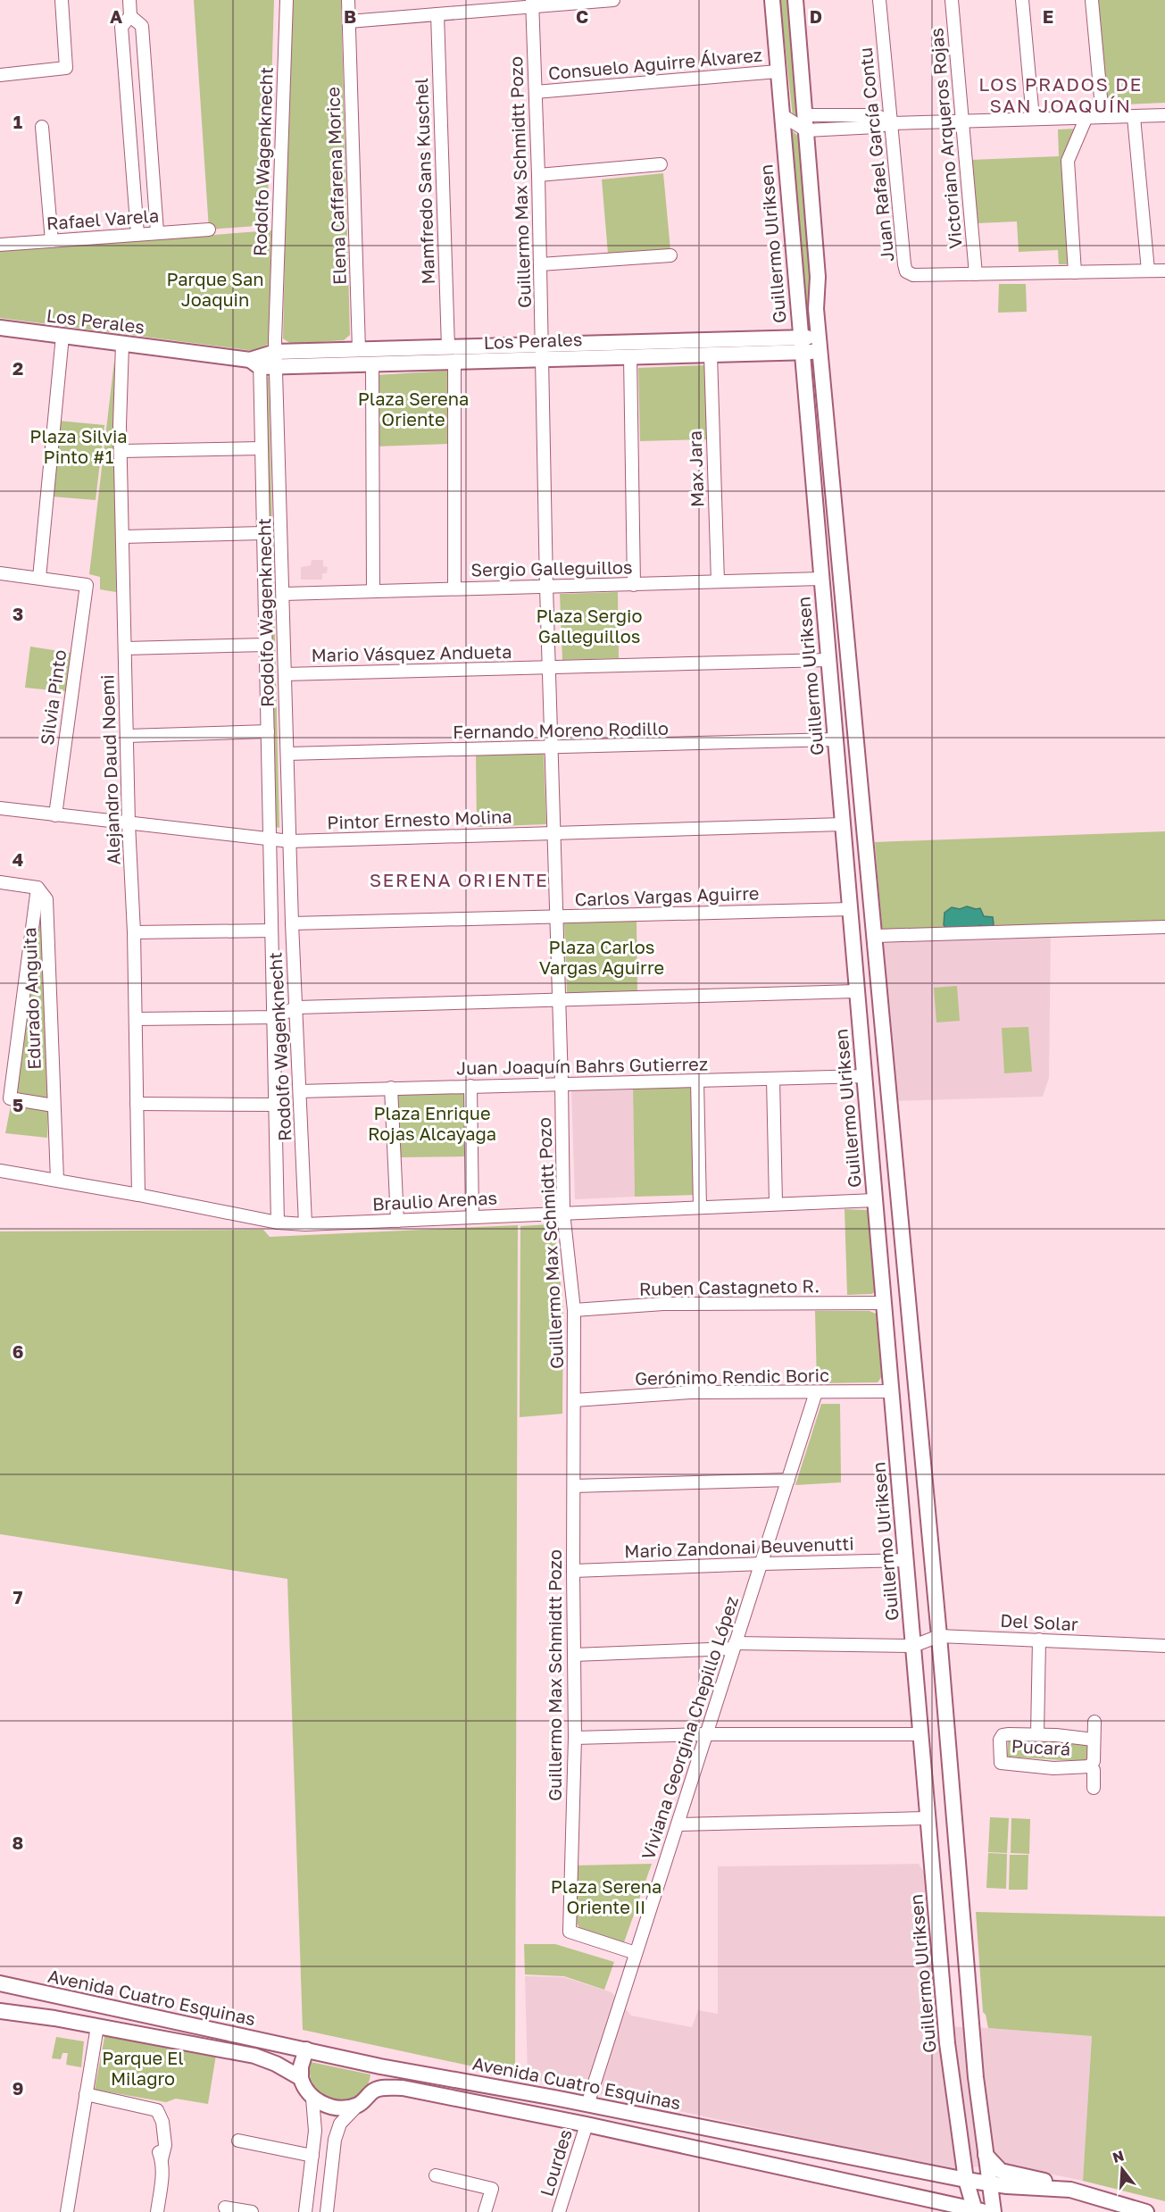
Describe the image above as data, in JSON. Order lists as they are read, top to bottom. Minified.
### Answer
{"streets":{"main road":["Guillermo Ulriksen","Los Perales","Avenida Cuatro Esquinas"],"street":["Consuelo Aguirre Álvarez","Victoriano Arqueros Rojas","Juan Rafael García Contu","Rodolfo Wagenknecht","Mamfredo Sans Kuschel","Guillermo Max Schmidtt Pozo","Elena Caffarena Morice","Rafael Varela","Max Jara","Sergio Galleguillos","Mario Vásquez Andueta","Silvia Pinto","Fernando Moreno Rodillo","Alejandro Daud Noemi","Pintor Ernesto Molina","Carlos Vargas Aguirre","Edurado Anguita","Juan Joaquín Bahrs Gutierrez","Braulio Arenas","Ruben Castagneto R.","Gerónimo Rendic Boric","Mario Zandonai Beuvenutti","Del Solar","Viviana Georgina Chepillo López","Pucará","Lourdes"]},"crossings":[["Consuelo Aguirre Álvarez","Guillermo Max Schmidtt Pozo"],["Consuelo Aguirre Álvarez","Guillermo Ulriksen"],["Victoriano Arqueros Rojas","Juan Rafael García Contu"],["Rodolfo Wagenknecht","Los Perales"],["Rodolfo Wagenknecht","Sergio Galleguillos"],["Rodolfo Wagenknecht","Mario Vásquez Andueta"],["Rodolfo Wagenknecht","Fernando Moreno Rodillo"],["Rodolfo Wagenknecht","Pintor Ernesto Molina"],["Rodolfo Wagenknecht","Carlos Vargas Aguirre"],["Rodolfo Wagenknecht","Juan Joaquín Bahrs Gutierrez"],["Rodolfo Wagenknecht","Braulio Arenas"],["Mamfredo Sans Kuschel","Los Perales"],["Guillermo Max Schmidtt Pozo","Los Perales"],["Guillermo Max Schmidtt Pozo","Sergio Galleguillos"],["Guillermo Max Schmidtt Pozo","Mario Vásquez Andueta"],["Guillermo Max Schmidtt Pozo","Fernando Moreno Rodillo"],["Guillermo Max Schmidtt Pozo","Pintor Ernesto Molina"],["Guillermo Max Schmidtt Pozo","Carlos Vargas Aguirre"],["Guillermo Max Schmidtt Pozo","Juan Joaquín Bahrs Gutierrez"],["Guillermo Max Schmidtt Pozo","Braulio Arenas"],["Guillermo Max Schmidtt Pozo","Ruben Castagneto R."],["Guillermo Max Schmidtt Pozo","Gerónimo Rendic Boric"],["Guillermo Max Schmidtt Pozo","Mario Zandonai Beuvenutti"],["Guillermo Max Schmidtt Pozo","Viviana Georgina Chepillo López"],["Elena Caffarena Morice","Los Perales"],["Guillermo Ulriksen","Los Perales"],["Guillermo Ulriksen","Sergio Galleguillos"],["Guillermo Ulriksen","Mario Vásquez Andueta"],["Guillermo Ulriksen","Fernando Moreno Rodillo"],["Guillermo Ulriksen","Pintor Ernesto Molina"],["Guillermo Ulriksen","Carlos Vargas Aguirre"],["Guillermo Ulriksen","Juan Joaquín Bahrs Gutierrez"],["Guillermo Ulriksen","Braulio Arenas"],["Guillermo Ulriksen","Ruben Castagneto R."],["Guillermo Ulriksen","Gerónimo Rendic Boric"],["Guillermo Ulriksen","Mario Zandonai Beuvenutti"],["Guillermo Ulriksen","Del Solar"],["Guillermo Ulriksen","Avenida Cuatro Esquinas"],["Los Perales","Max Jara"],["Los Perales","Alejandro Daud Noemi"],["Max Jara","Sergio Galleguillos"],["Silvia Pinto","Pintor Ernesto Molina"],["Alejandro Daud Noemi","Pintor Ernesto Molina"],["Alejandro Daud Noemi","Braulio Arenas"],["Edurado Anguita","Braulio Arenas"],["Gerónimo Rendic Boric","Viviana Georgina Chepillo López"],["Mario Zandonai Beuvenutti","Viviana Georgina Chepillo López"],["Del Solar","Pucará"],["Viviana Georgina Chepillo López","Avenida Cuatro Esquinas"]],"districts":["LOS PRADOS DE SAN JOAQUÍN","SERENA ORIENTE"],"parks":["Parque San Joaquin","Plaza Serena Oriente","Plaza Silvia Pinto #1","Plaza Sergio Galleguillos","Plaza Carlos Vargas Aguirre","Plaza Enrique Rojas Alcayaga","Plaza Serena Oriente II","Parque El Milagro"],"north":"top","grid":{"columns":["A","B","C","D","E"],"rows":["1","2","3","4","5","6","7","8","9"]}}
